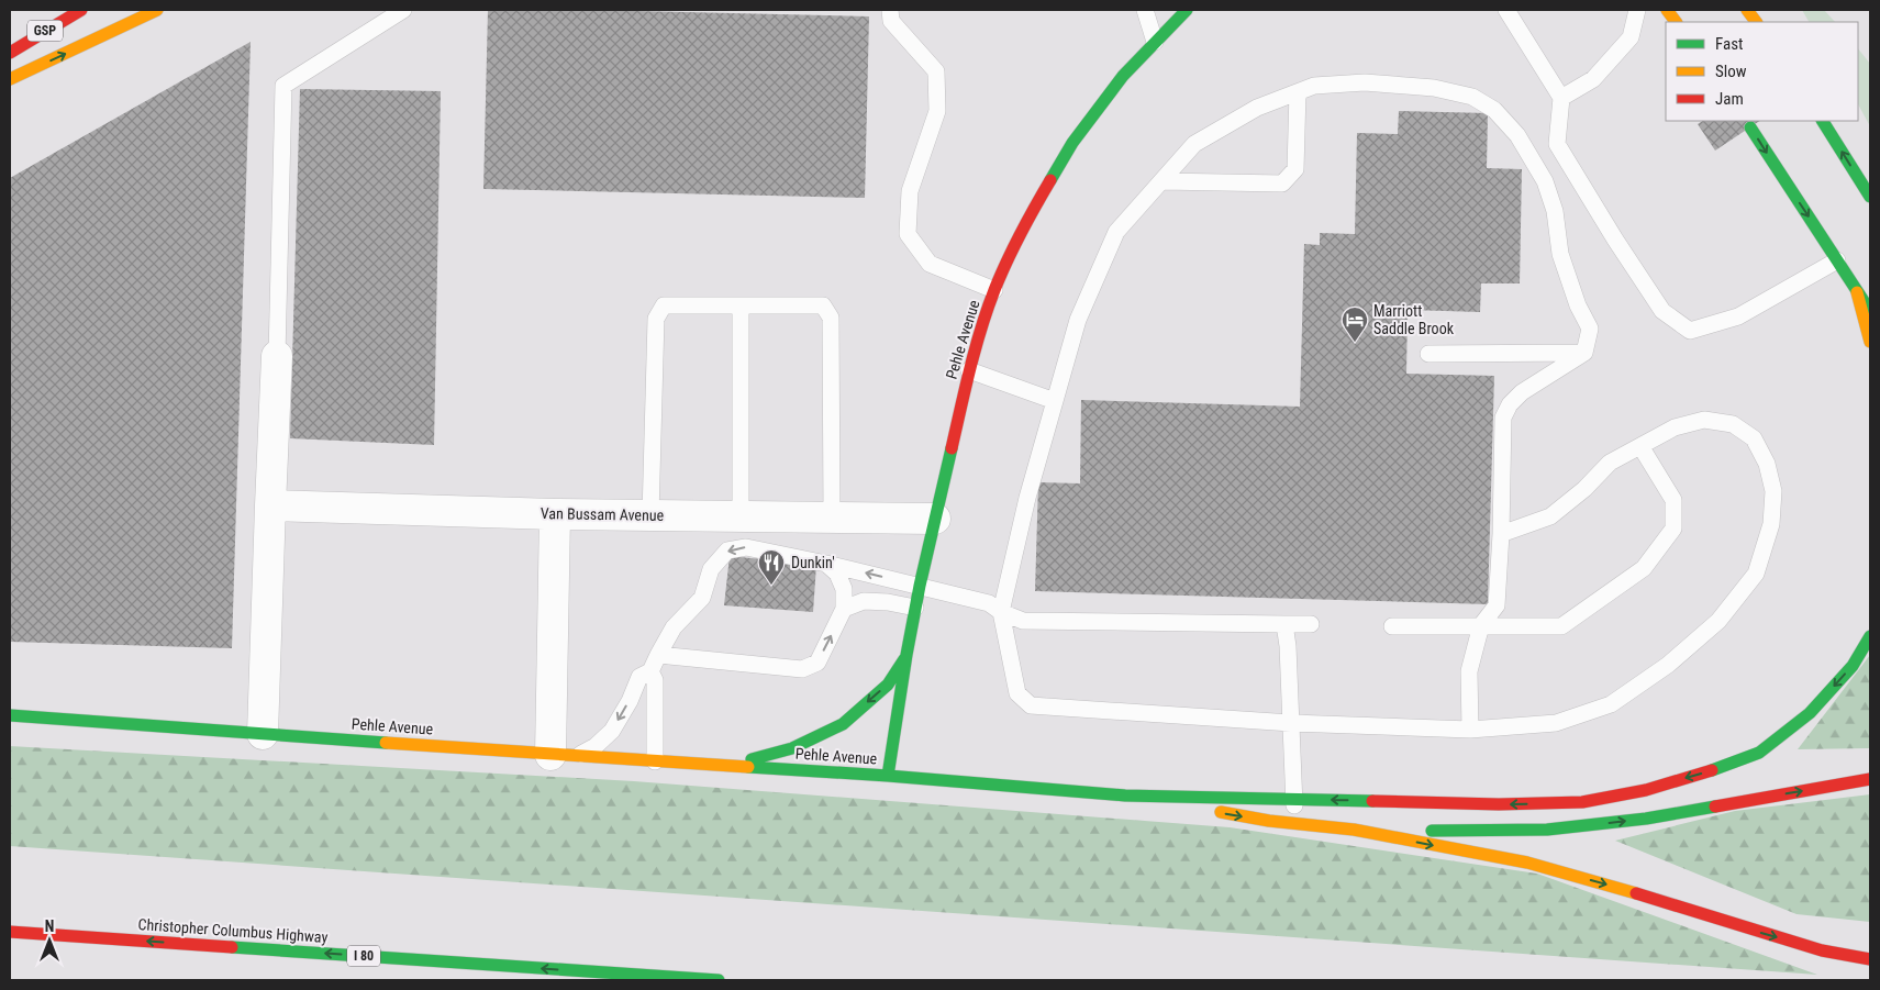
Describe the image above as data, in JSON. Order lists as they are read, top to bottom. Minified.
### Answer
{"streets":{"main road":["GSP","Pehle Avenue","Christopher Columbus Highway","I 80"],"street":["Van Bussam Avenue"]},"crossings":[["Pehle Avenue","Van Bussam Avenue"]],"one_way":["Christopher Columbus Highway"],"places":{"hotel":["Marriott Saddle Brook"],"restaurant":["Dunkin'"]},"legend":["Fast","Slow","Jam"],"north":"top"}
